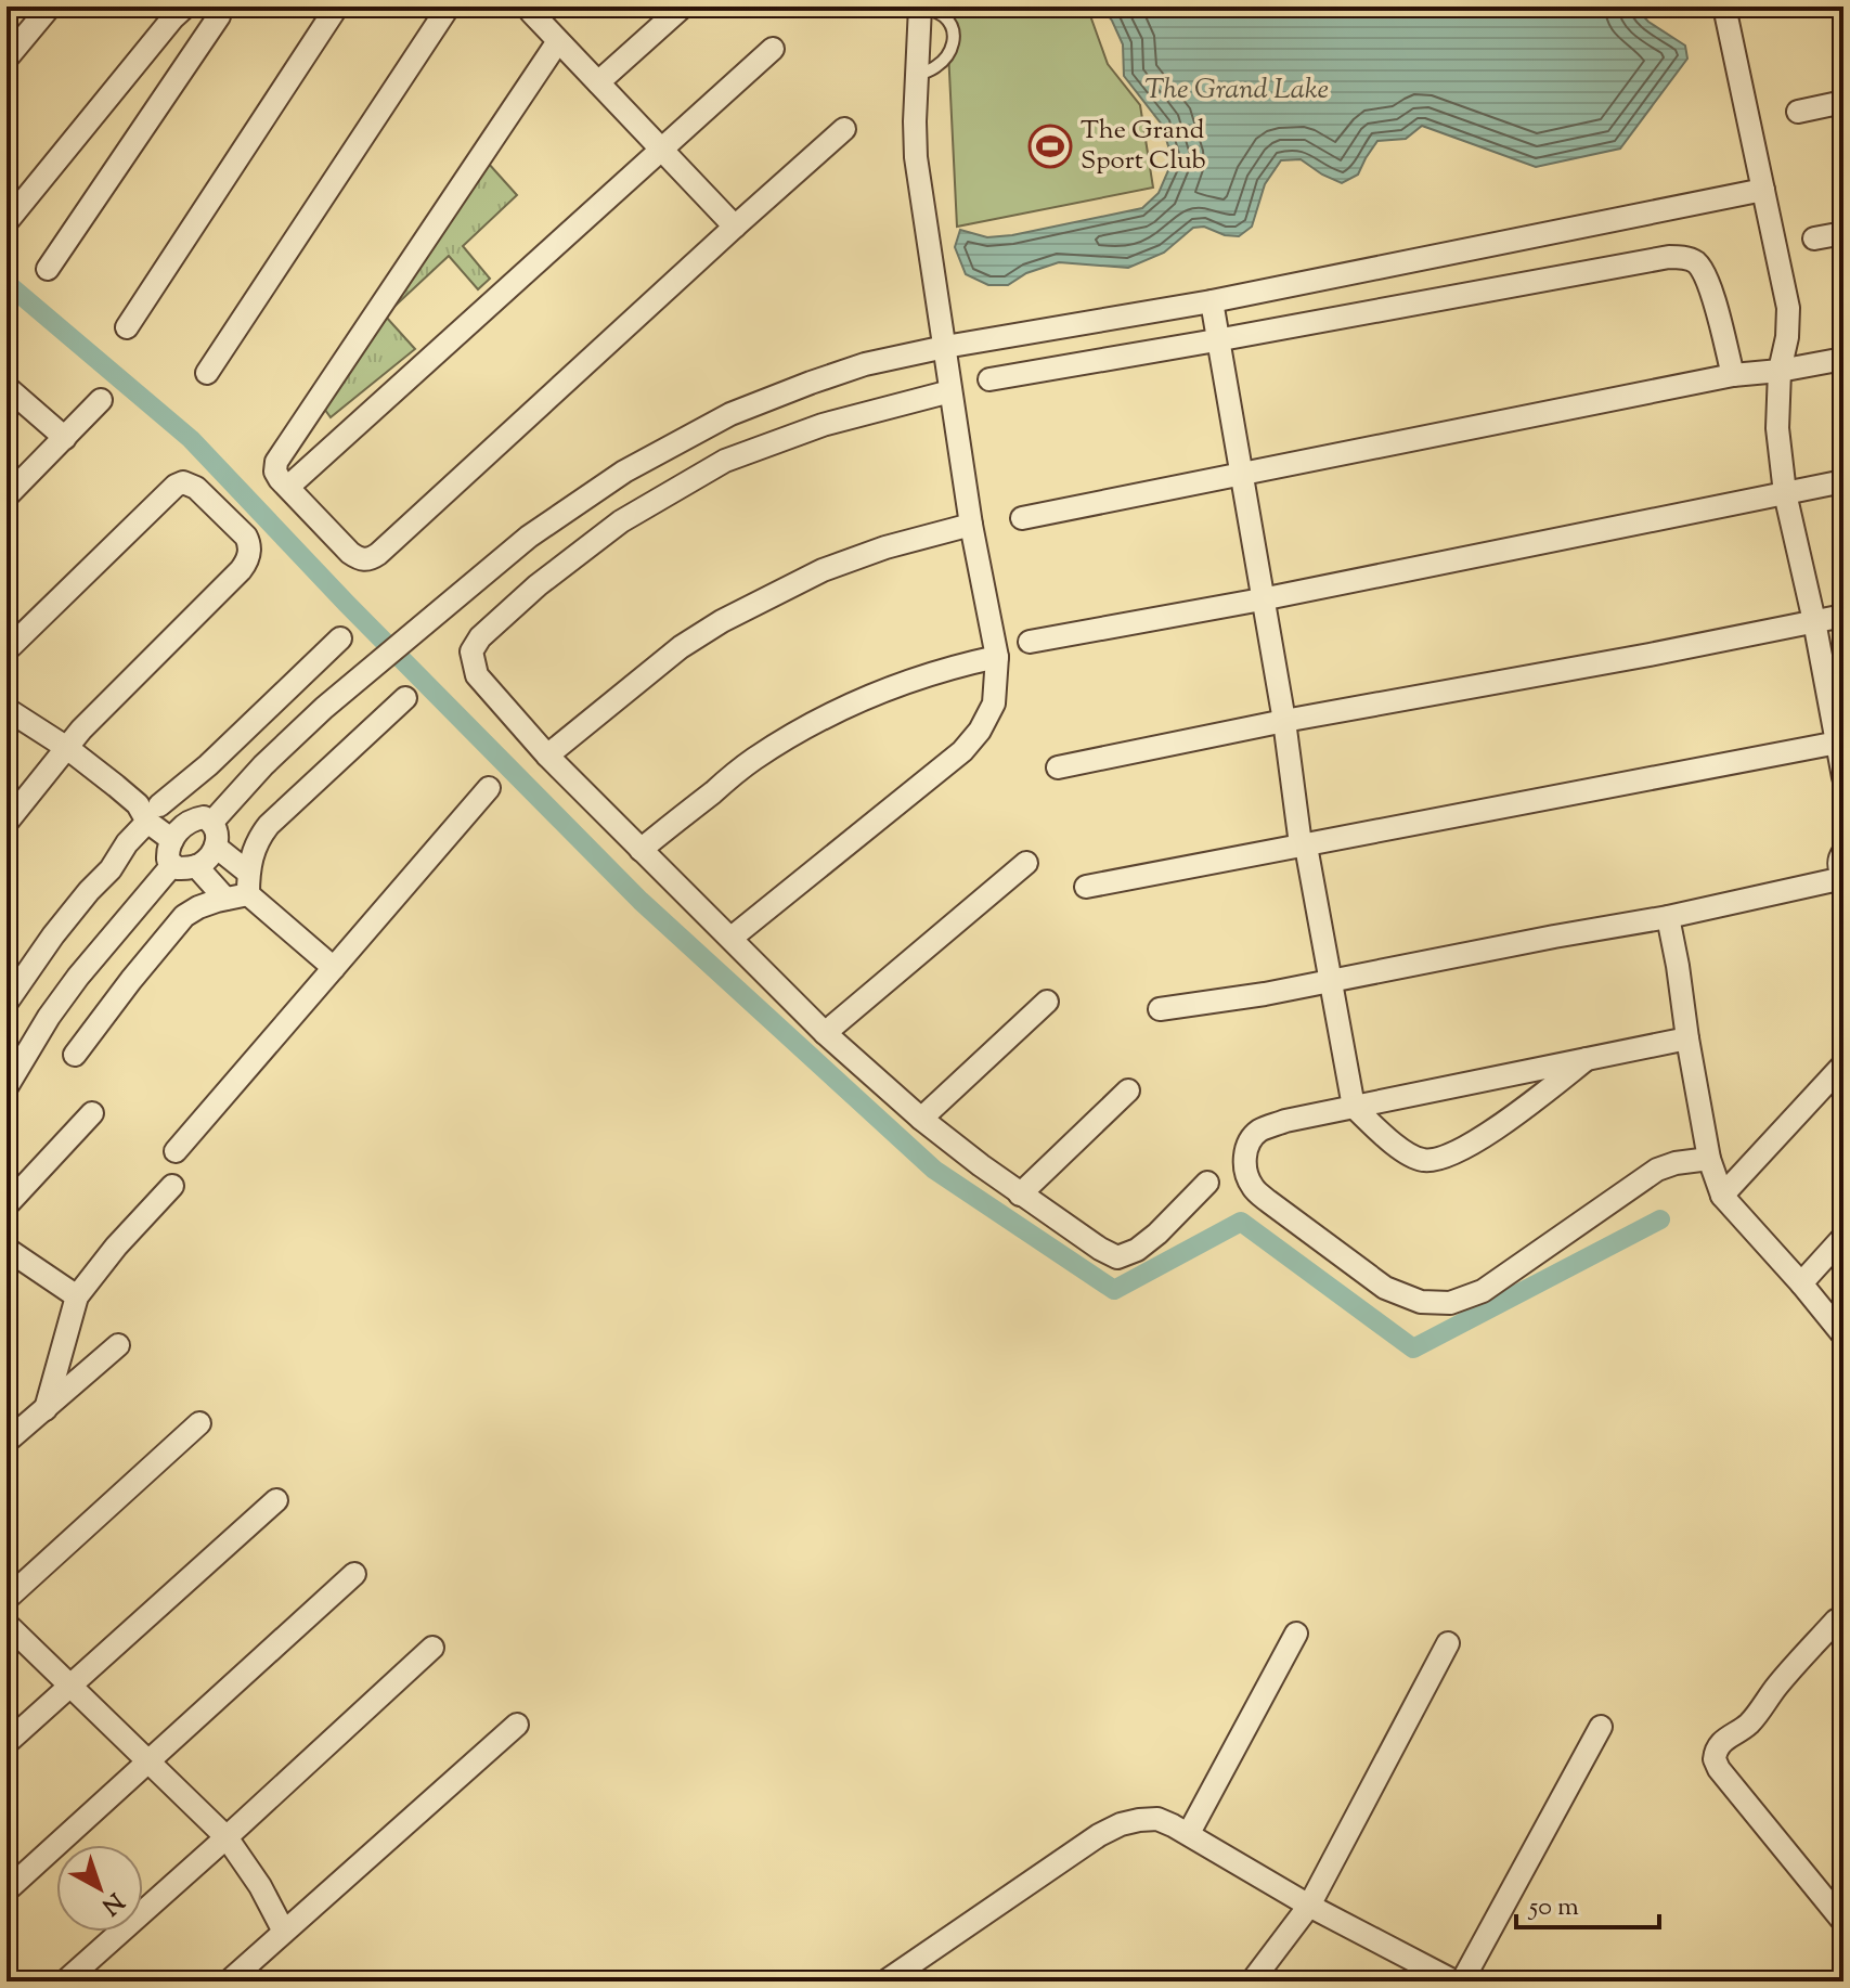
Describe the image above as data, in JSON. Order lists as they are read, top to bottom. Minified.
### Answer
{"water":["The Grand Lake"],"places":{"sports":["The Grand Sport Club"]},"scale_bar":"50 m","north":"bottom right"}
